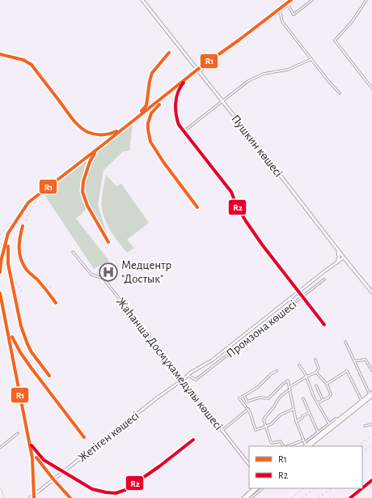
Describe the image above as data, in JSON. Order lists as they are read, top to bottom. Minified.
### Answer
{"streets":{"main road":["Пушкин көшесі"],"street":["Промзона көшесі","Жаһанша Досмұхамедұлы көшесі","Жетіген көшесі"]},"crossings":[["Пушкин көшесі","Жетіген көшесі"],["Жаһанша Досмұхамедұлы көшесі","Жетіген көшесі"]],"places":{"hospital":["Медцентр \"Достык\""]},"lines":["transit line R1","transit line R2"],"legend":["R1","R2"]}
